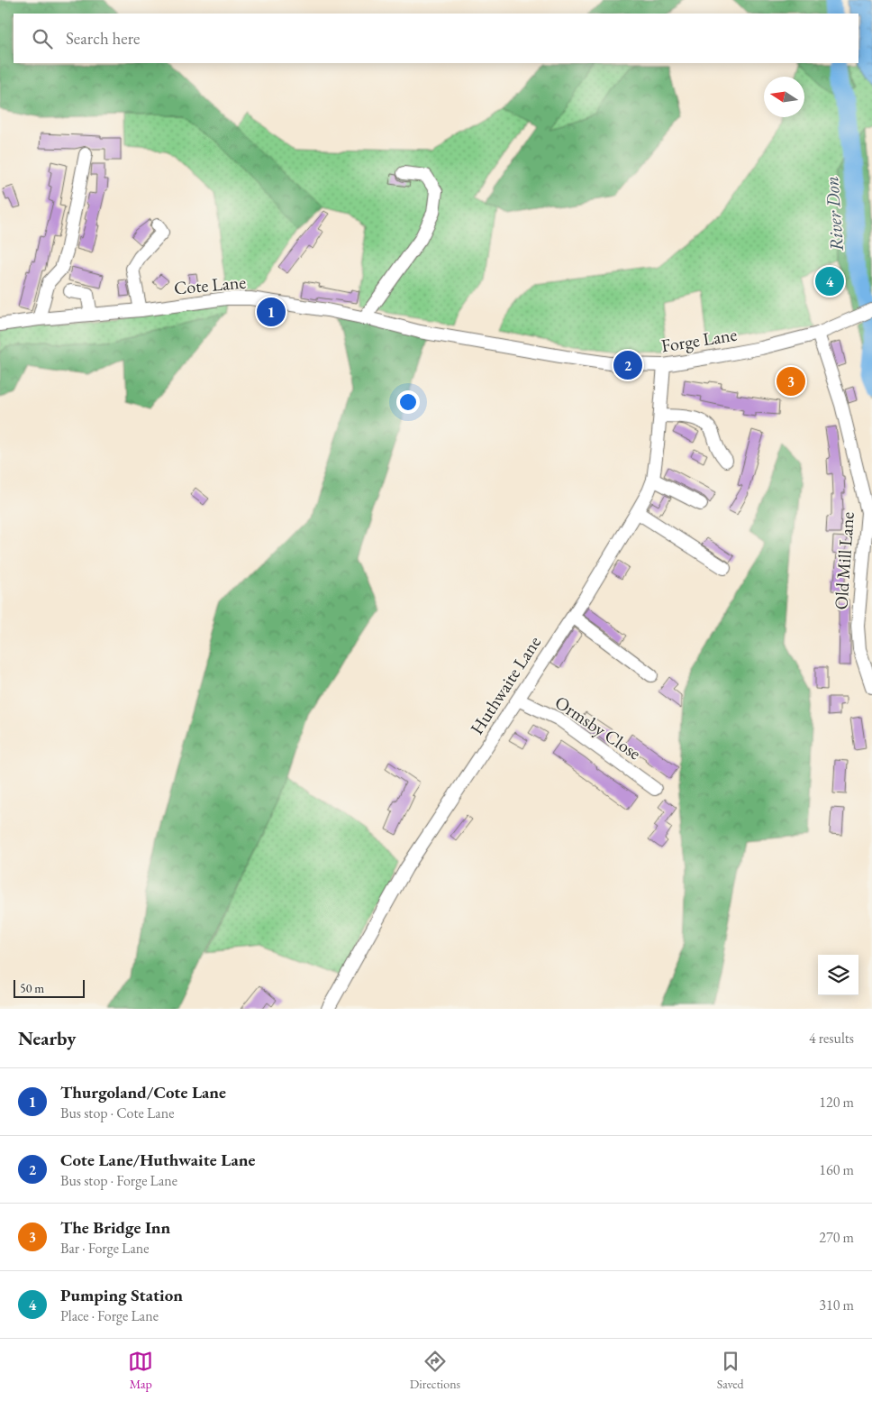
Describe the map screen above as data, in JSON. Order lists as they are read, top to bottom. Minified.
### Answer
{"streets":{"street":["Cote Lane","Forge Lane","Old Mill Lane","Huthwaite Lane","Ormsby Close"]},"crossings":[["Cote Lane","Forge Lane"],["Forge Lane","Old Mill Lane"],["Forge Lane","Huthwaite Lane"],["Huthwaite Lane","Ormsby Close"]],"water":["River Don"],"scale_bar":"50 m","north":"left","page":{"search":"Search here","pins":["4","1","2","3"],"scale":"50 m","heading":["Nearby","4 results"],"list":[{"mark":"1","name":"Thurgoland/Cote Lane","note":"Bus stop · Cote Lane","value":"120 m"},{"mark":"2","name":"Cote Lane/Huthwaite Lane","note":"Bus stop · Forge Lane","value":"160 m"},{"mark":"3","name":"The Bridge Inn","note":"Bar · Forge Lane","value":"270 m"},{"mark":"4","name":"Pumping Station","note":"Place · Forge Lane","value":"310 m"}],"nav":["Map","Directions","Saved"]}}
